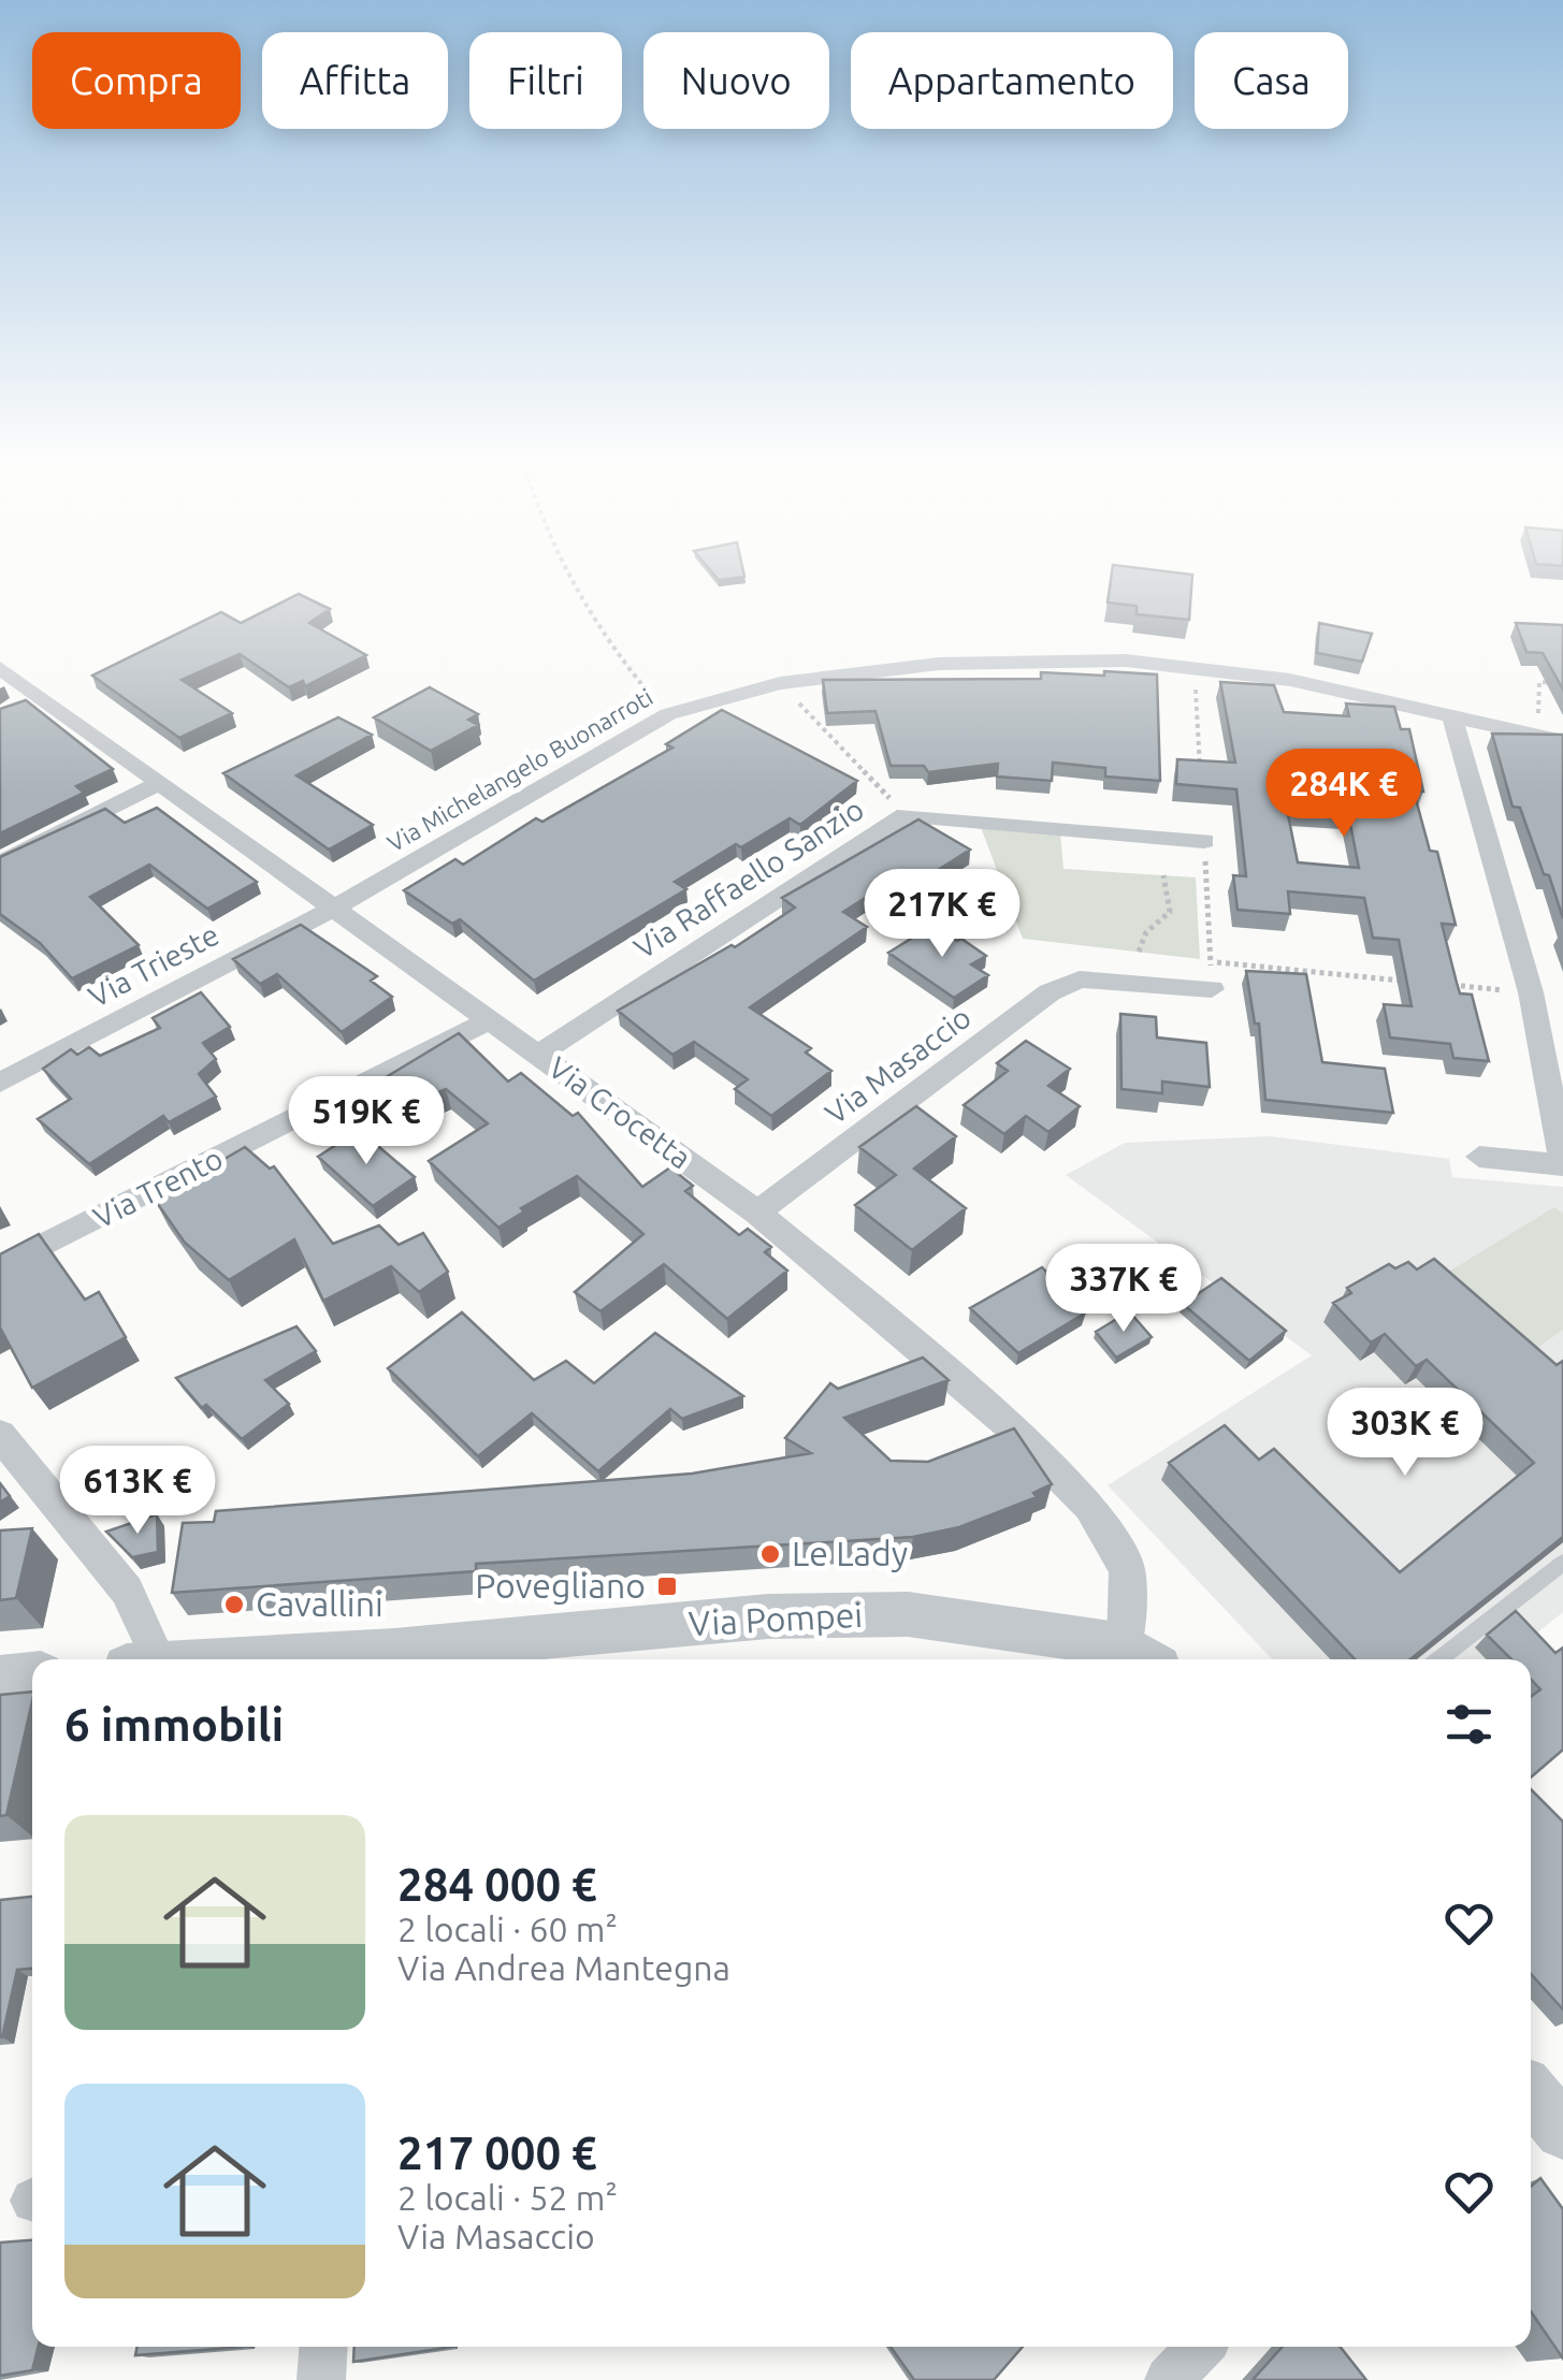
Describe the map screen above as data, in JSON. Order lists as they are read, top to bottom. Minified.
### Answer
{"streets":{"street":["Via Michelangelo Buonarroti","Via Raffaello Sanzio","Via Trieste","Via Masaccio","Via Crocetta","Via Trento","Via Pompei"]},"crossings":[["Via Michelangelo Buonarroti","Via Trieste"],["Via Michelangelo Buonarroti","Via Crocetta"],["Via Raffaello Sanzio","Via Crocetta"],["Via Trieste","Via Crocetta"],["Via Masaccio","Via Crocetta"],["Via Crocetta","Via Trento"],["Via Crocetta","Via Pompei"]],"places":{"other":["Le Lady","Cavallini"],"transit":["Povegliano"]},"page":{"chip":["Compra","Affitta","Filtri","Nuovo","Appartamento","Casa"],"price":["284K €","217K €","519K €","337K €","303K €","613K €"],"heading":"6 immobili","list":[{"name":"284 000 €","note":"2 locali · 60 m² · Via Andrea Mantegna"},{"name":"217 000 €","note":"2 locali · 52 m² · Via Masaccio"}]}}
